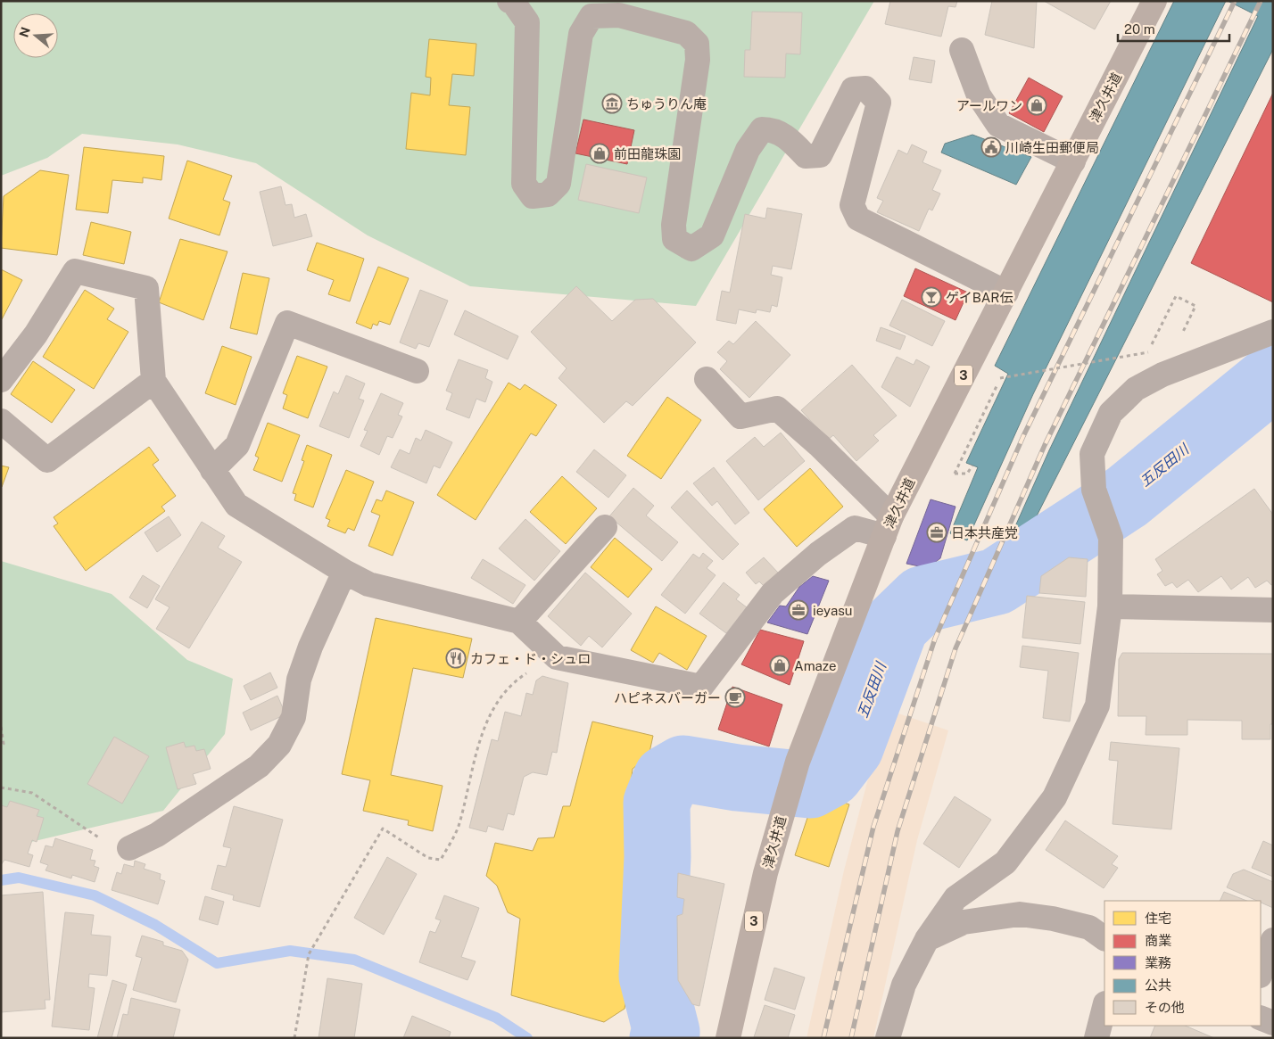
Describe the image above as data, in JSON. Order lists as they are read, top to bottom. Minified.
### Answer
{"streets":{"main road":["津久井道","3"]},"water":["五反田川"],"places":{"museum":["ちゅうりん庵"],"shop":["アールワン","前田龍珠園","Amaze"],"public building":["川崎生田郵便局"],"bar":["ゲイBAR伝"],"office":["日本共産党","ieyasu"],"restaurant":["カフェ・ド・シュロ"],"cafe":["ハピネスバーガー"]},"legend":["住宅","商業","業務","公共","その他"],"scale_bar":"20 m","north":"left"}
